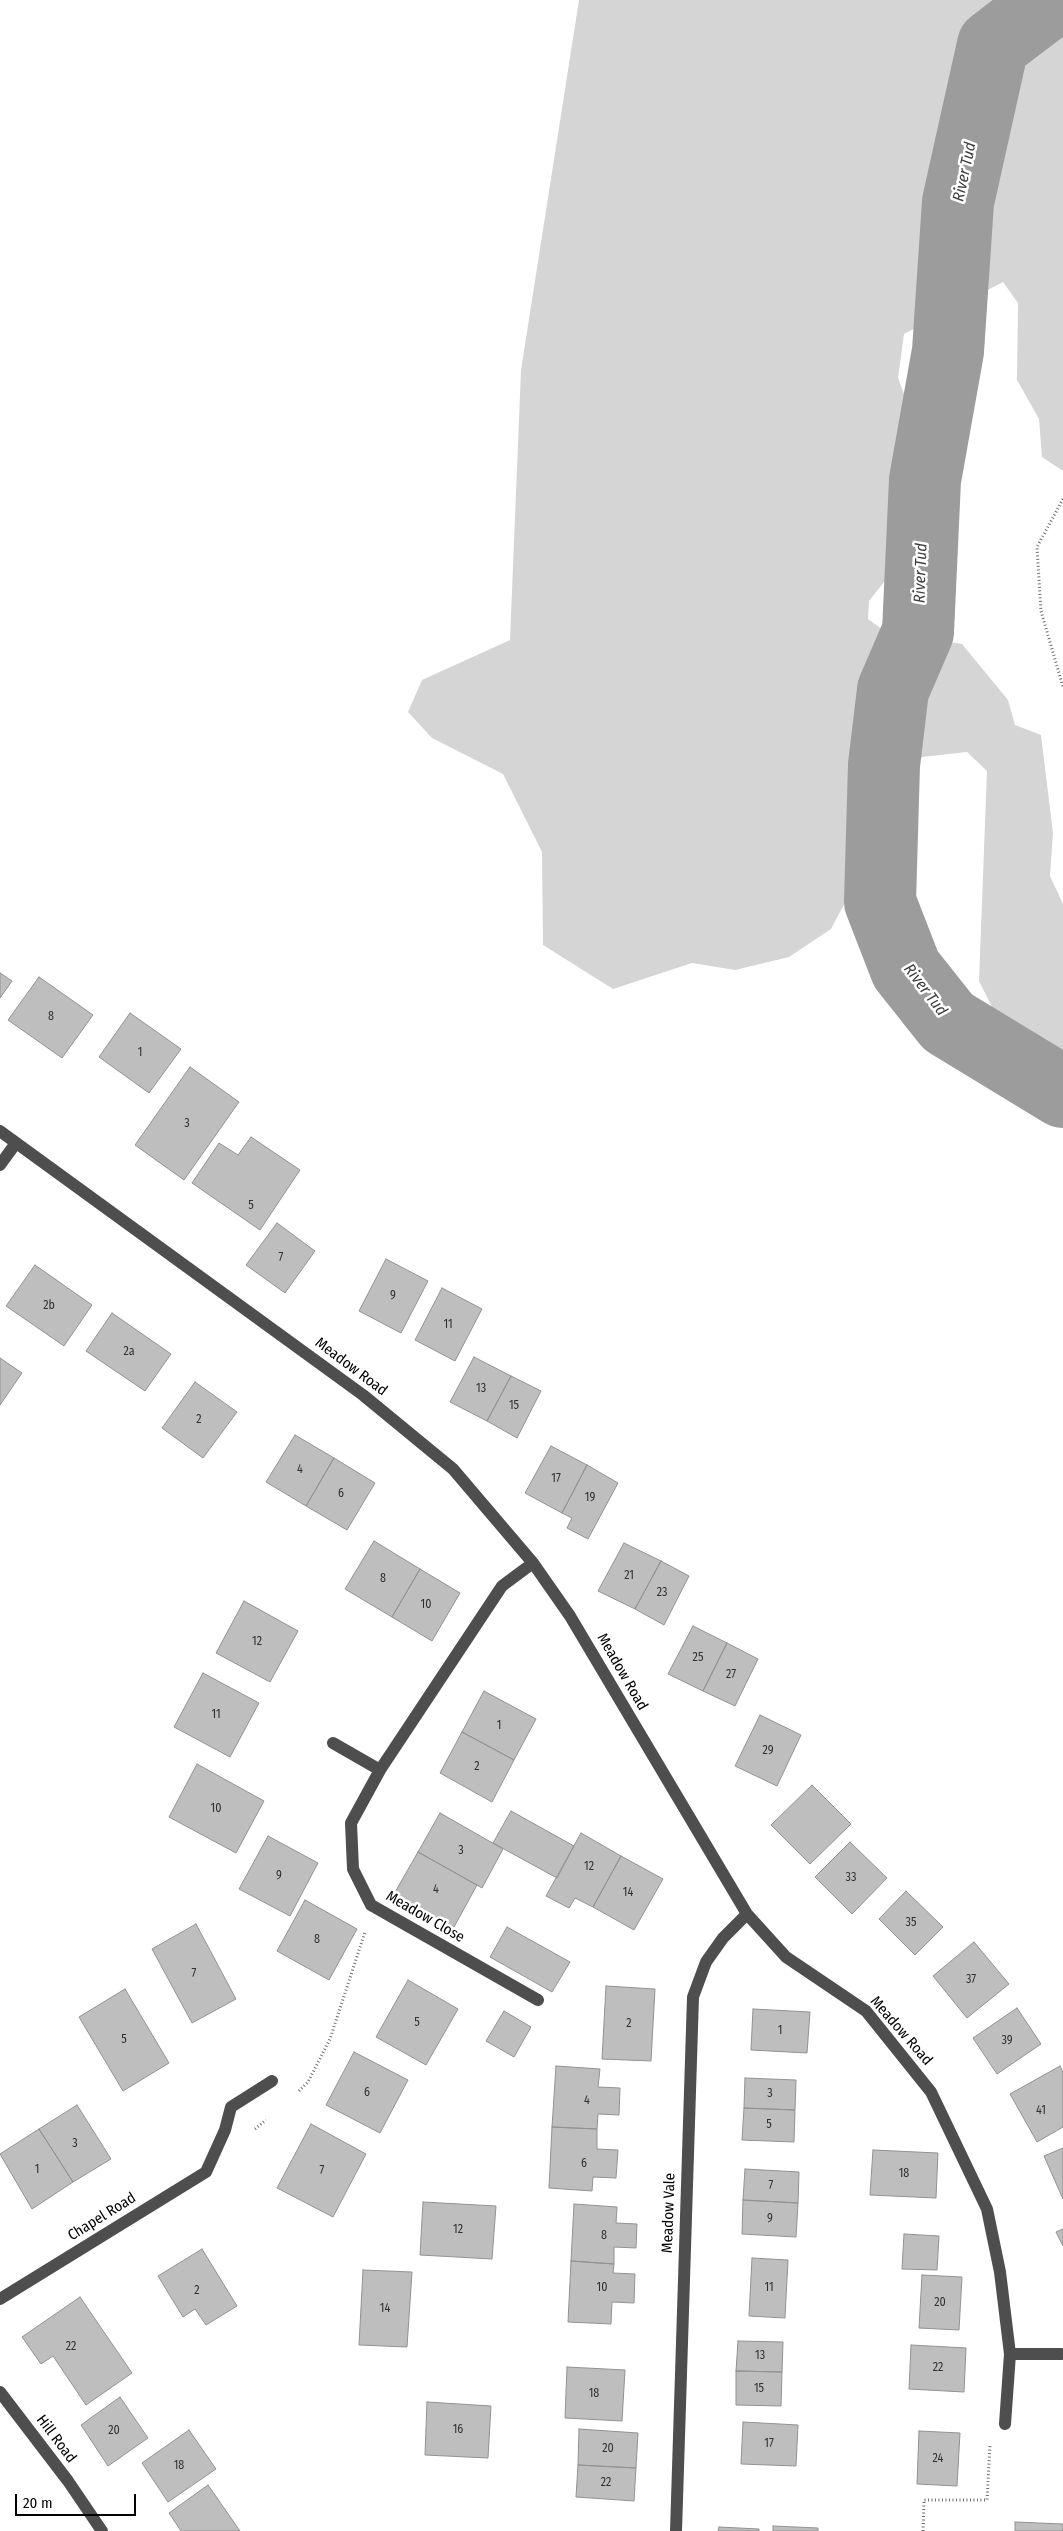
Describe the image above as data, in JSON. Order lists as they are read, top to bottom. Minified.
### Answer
{"streets":{"street":["Meadow Road","Meadow Close","Meadow Vale","Chapel Road","Hill Road"]},"crossings":[["Meadow Road","Meadow Close"],["Meadow Road","Meadow Vale"]],"water":["River Tud"],"house_numbers":["8","1","3","5","7","9","2b","11","2a","13","15","2","4","17","6","19","21","8","23","10","12","25","27","11","1","29","2","10","3","12","9","33","4","14","35","8","7","37","5","2","1","5","39","6","3","4","41","5","3","6","1","7","18","7","9","12","8","10","11","2","20","14","22","13","22","15","18","16","20","17","20","24","18","22"],"scale_bar":"20 m"}
